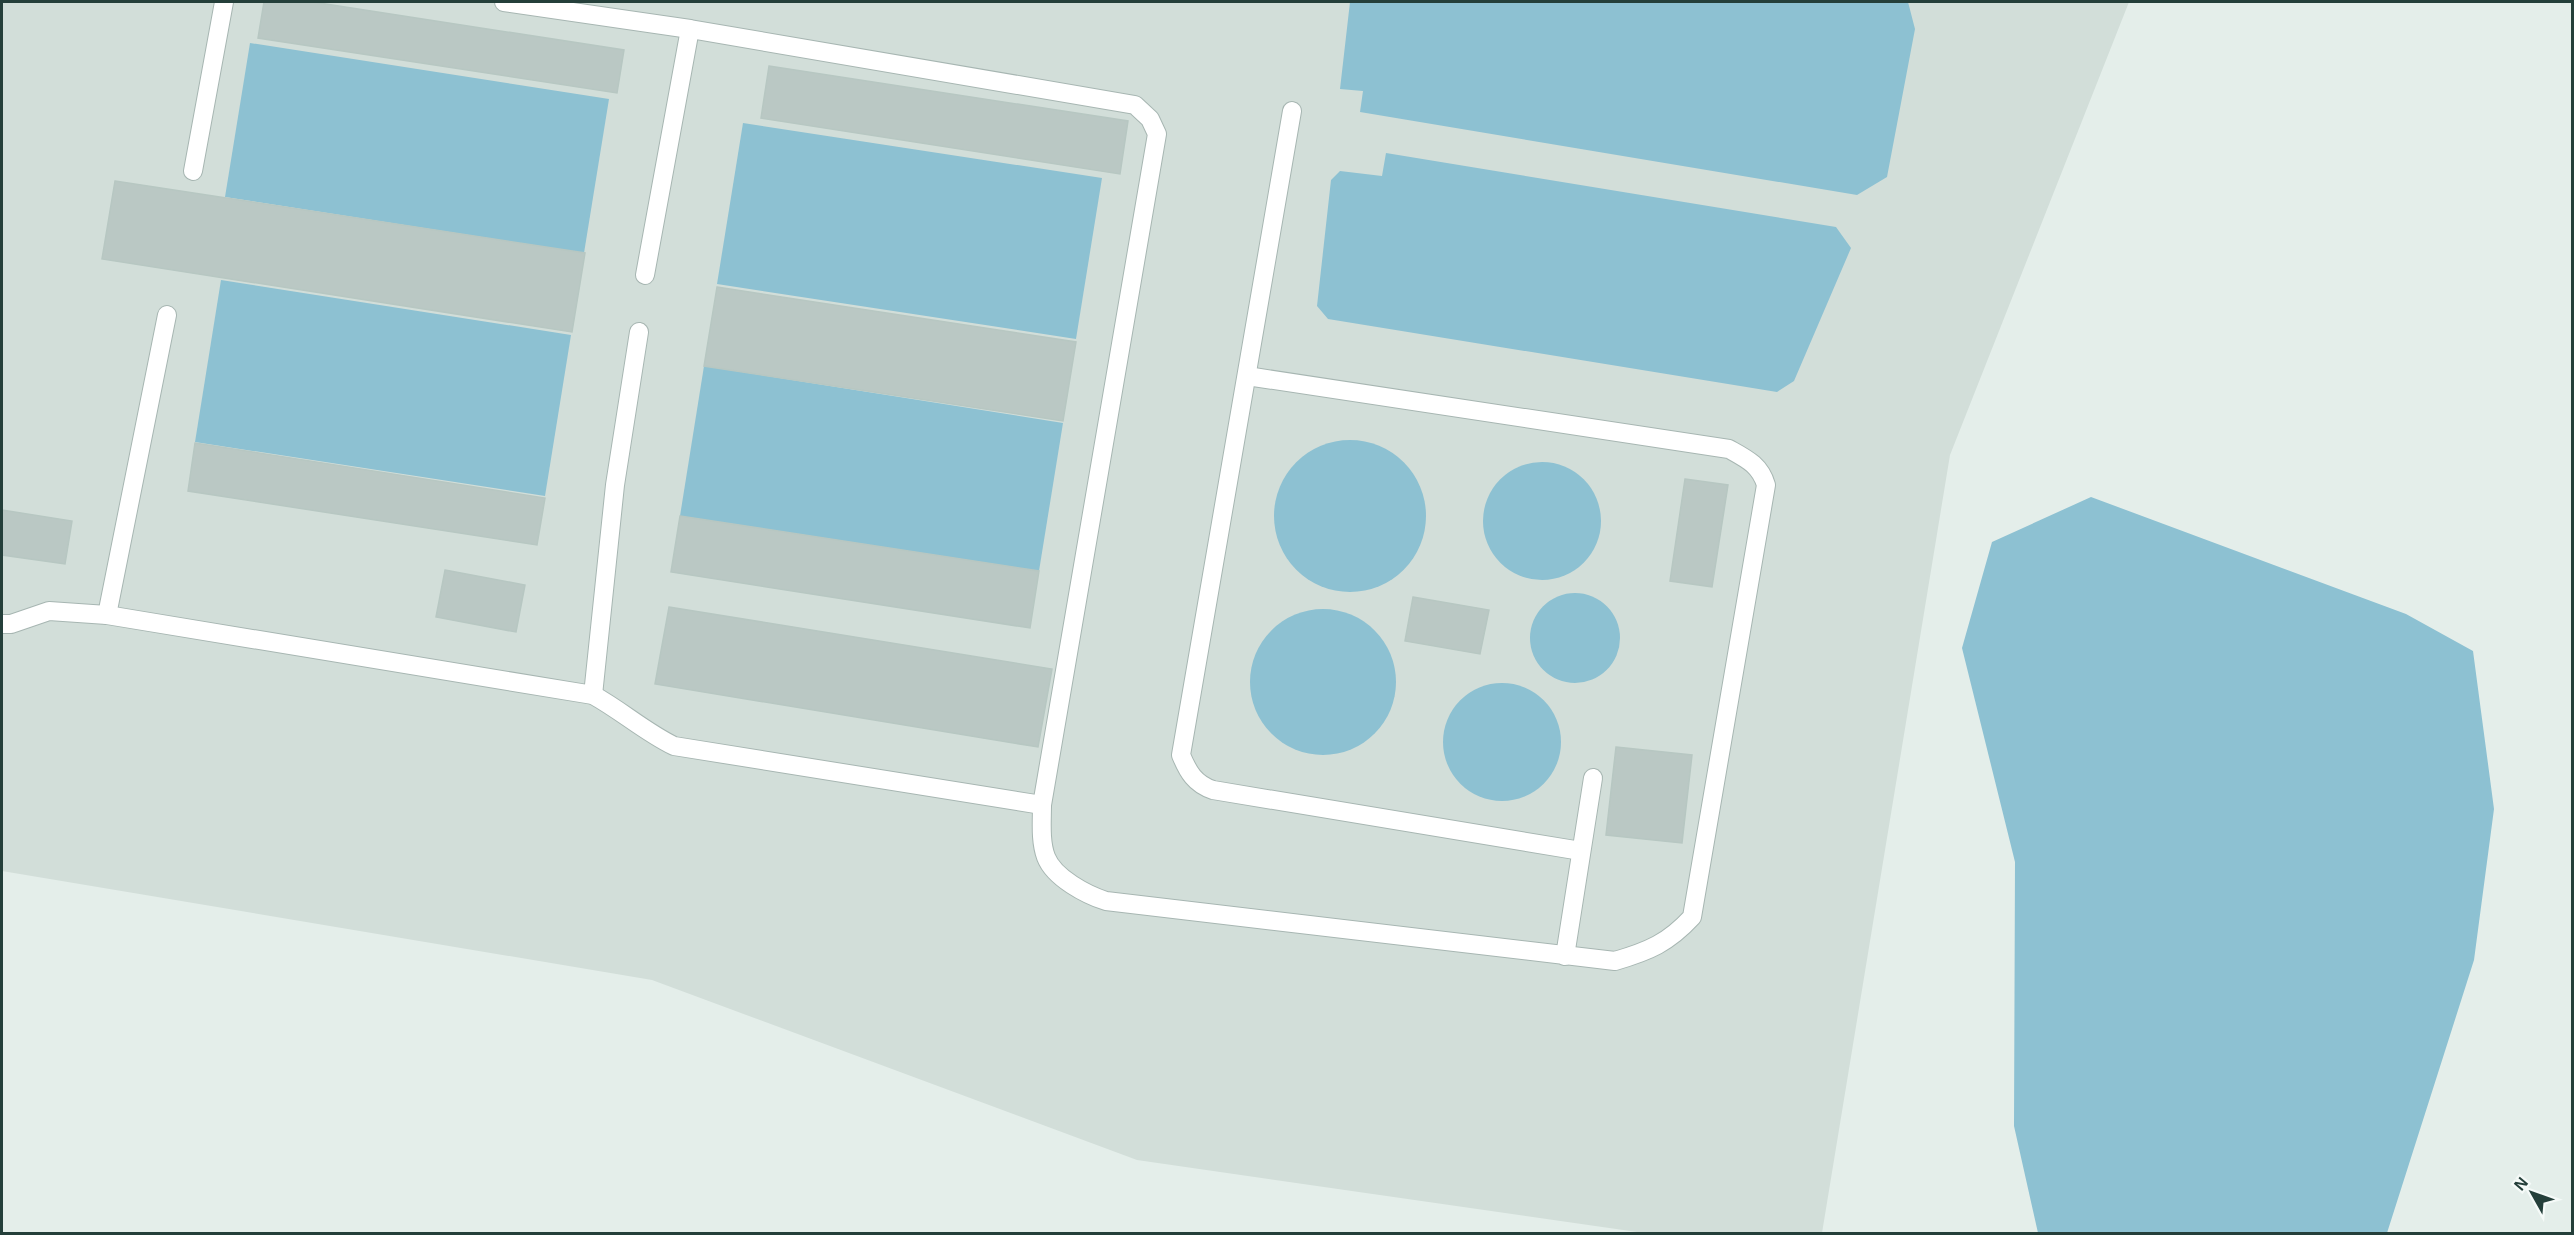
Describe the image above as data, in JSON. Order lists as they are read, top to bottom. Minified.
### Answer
{"north":"top left"}
